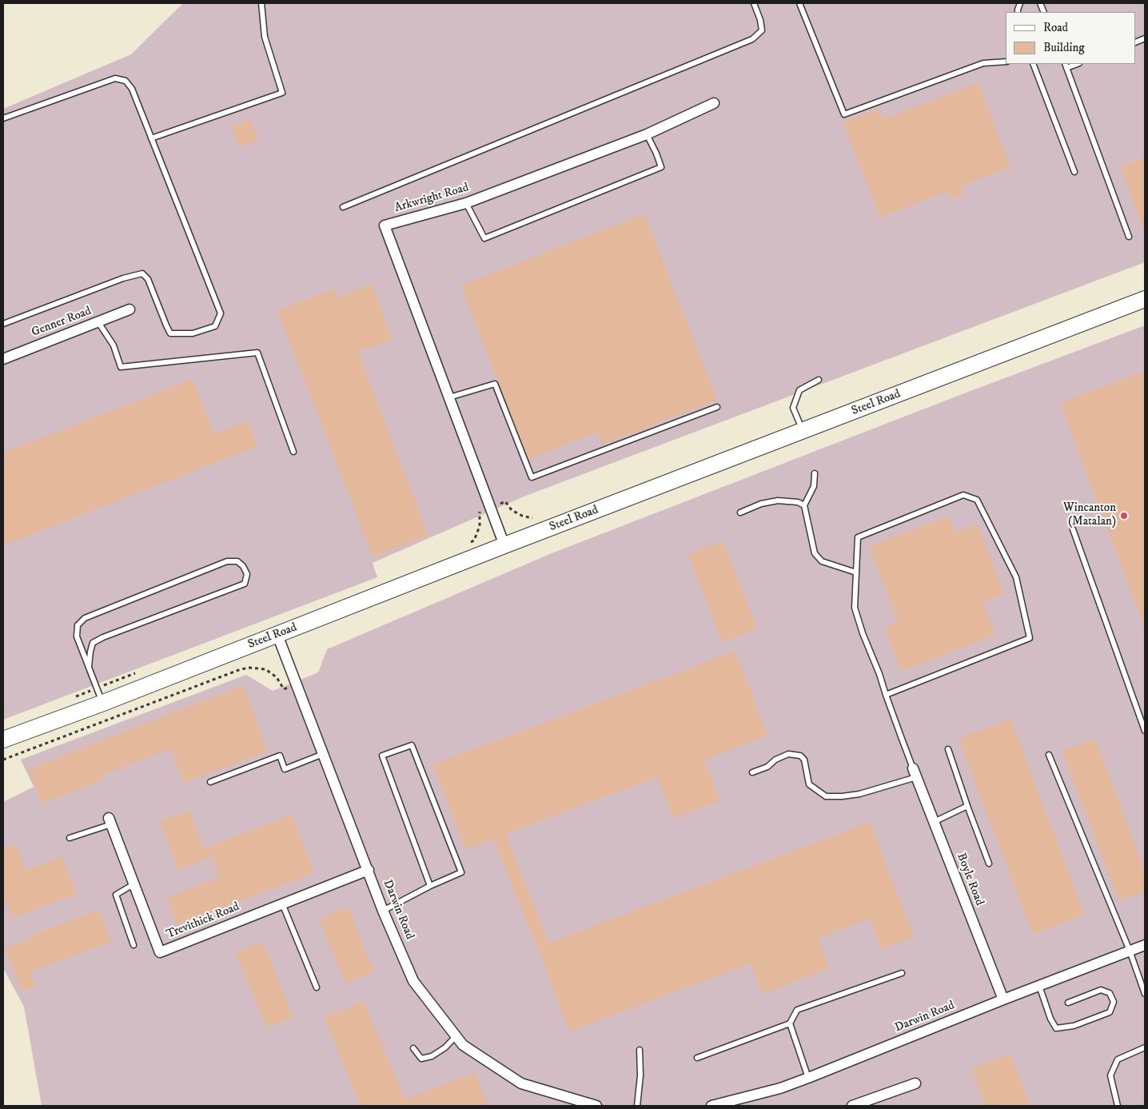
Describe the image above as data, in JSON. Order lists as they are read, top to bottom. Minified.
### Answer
{"streets":{"main road":["Steel Road"],"street":["Arkwright Road","Genner Road","Boyle Road","Darwin Road","Trevithick Road"]},"crossings":[["Arkwright Road","Steel Road"],["Steel Road","Darwin Road"],["Boyle Road","Darwin Road"],["Darwin Road","Trevithick Road"]],"places":["Wincanton (Matalan)"],"legend":["Road","Building"]}
